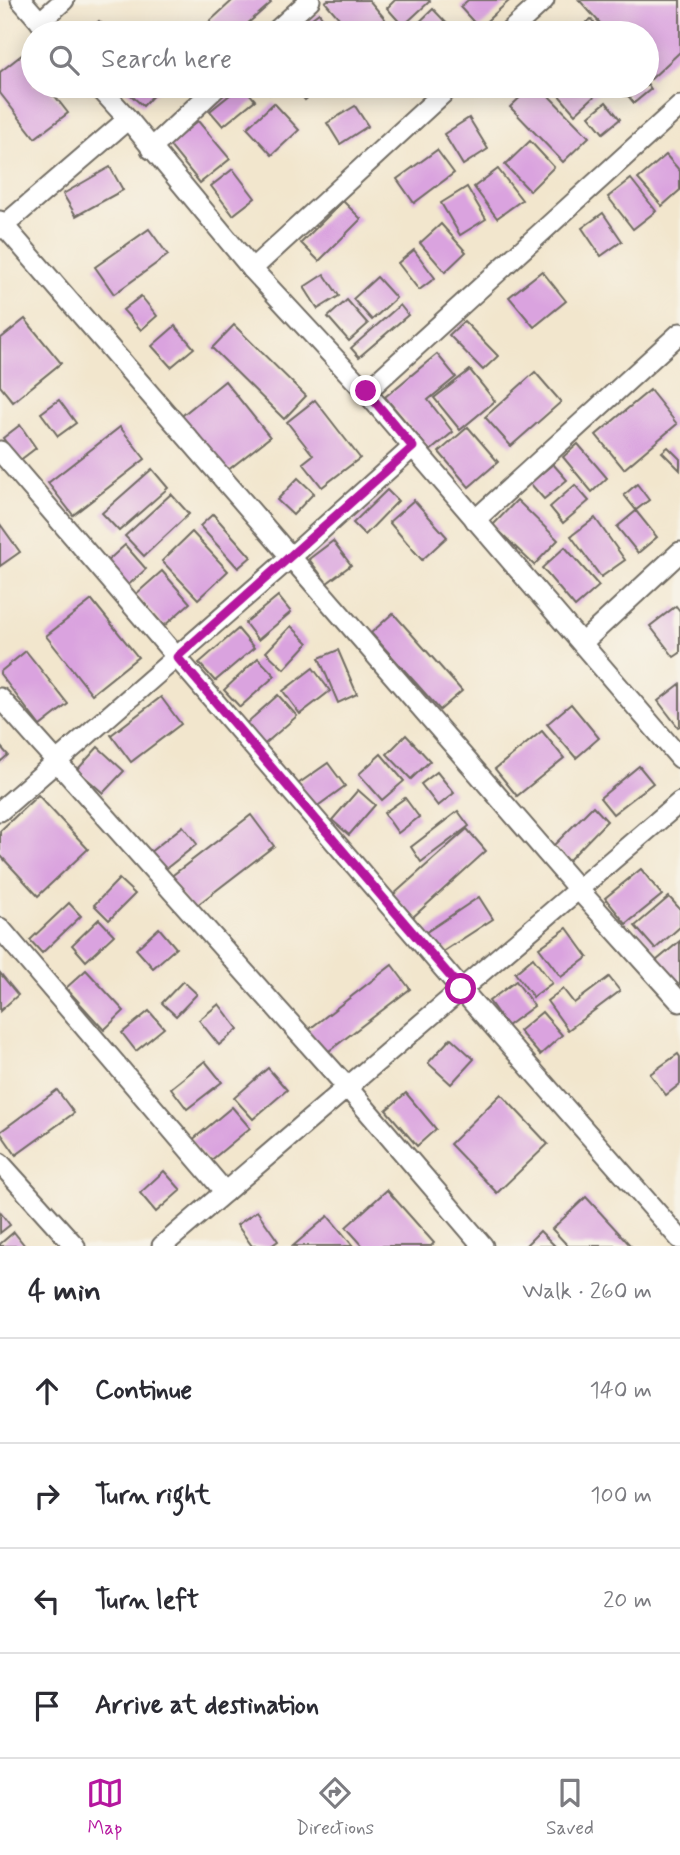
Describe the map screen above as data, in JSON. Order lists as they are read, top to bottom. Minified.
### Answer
{"page":{"search":"Search here","heading":["4 min","Walk · 260 m"],"list":[["Continue","140 m"],["Turn right","100 m"],["Turn left","20 m"],"Arrive at destination"],"nav":["Map","Directions","Saved"]}}
